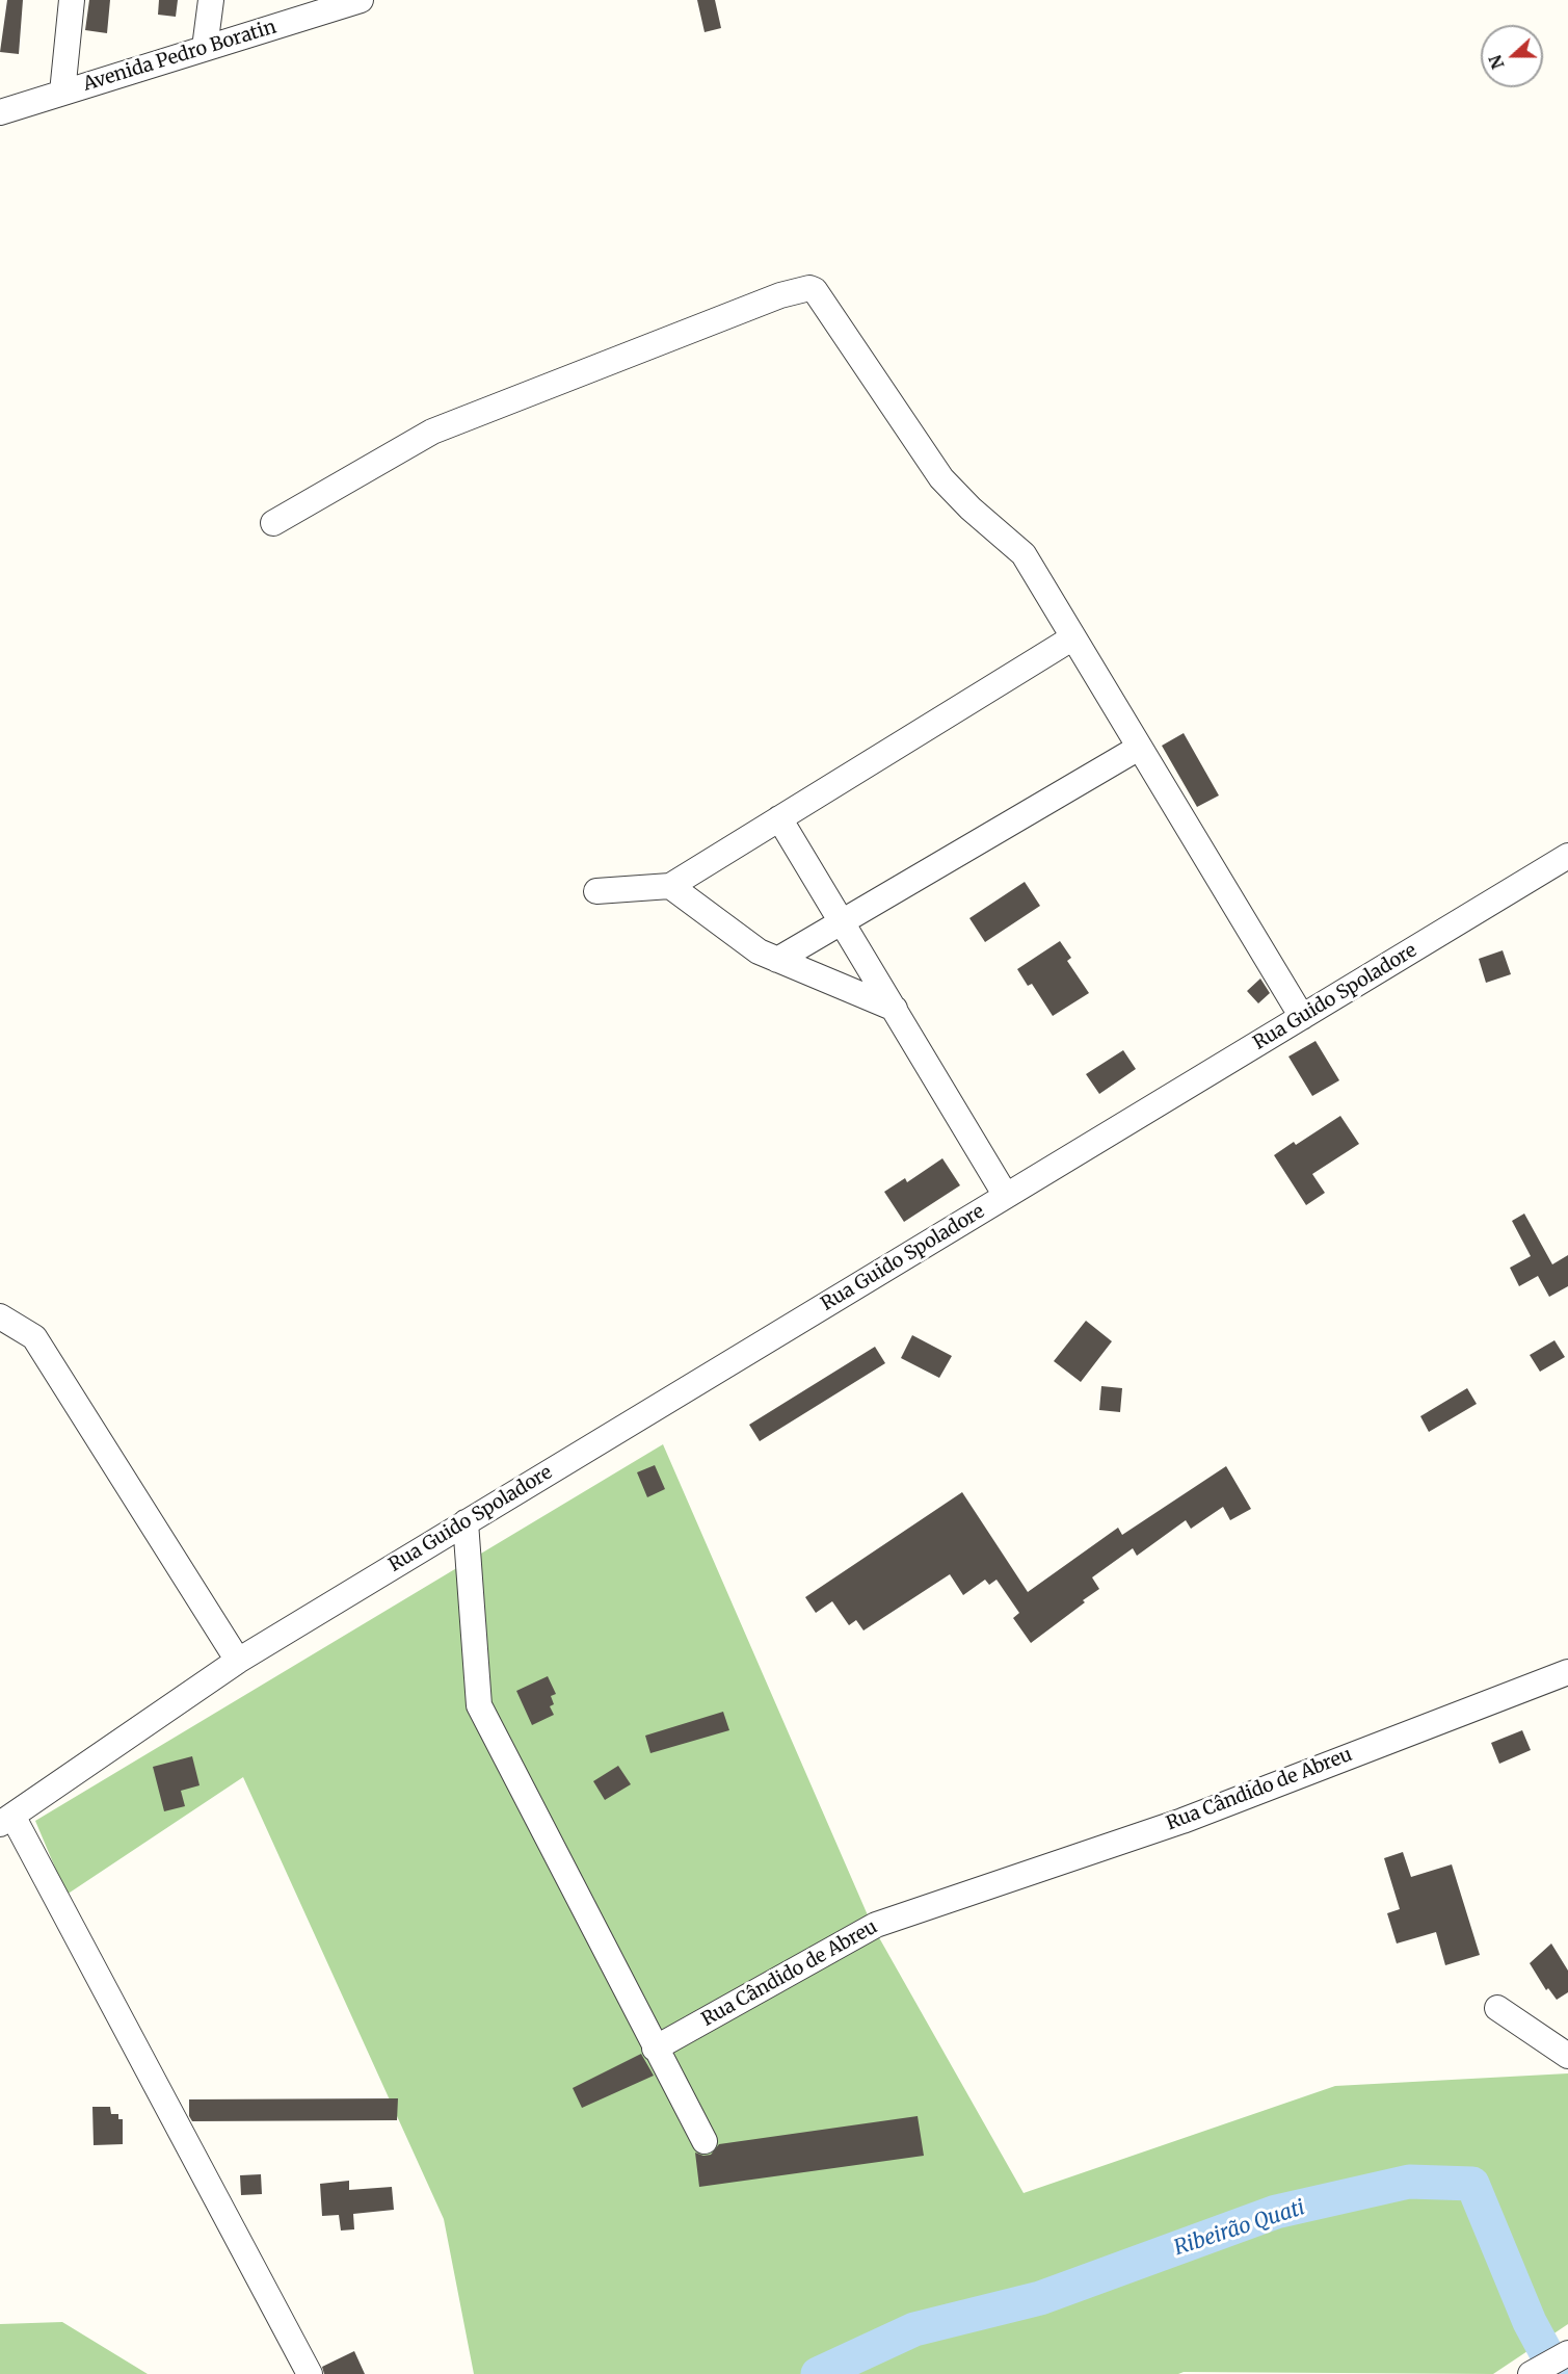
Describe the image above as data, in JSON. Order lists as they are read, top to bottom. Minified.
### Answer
{"streets":{"street":["Avenida Pedro Boratin","Rua Guido Spoladore","Rua Cândido de Abreu"]},"water":["Ribeirão Quati"],"north":"left"}
